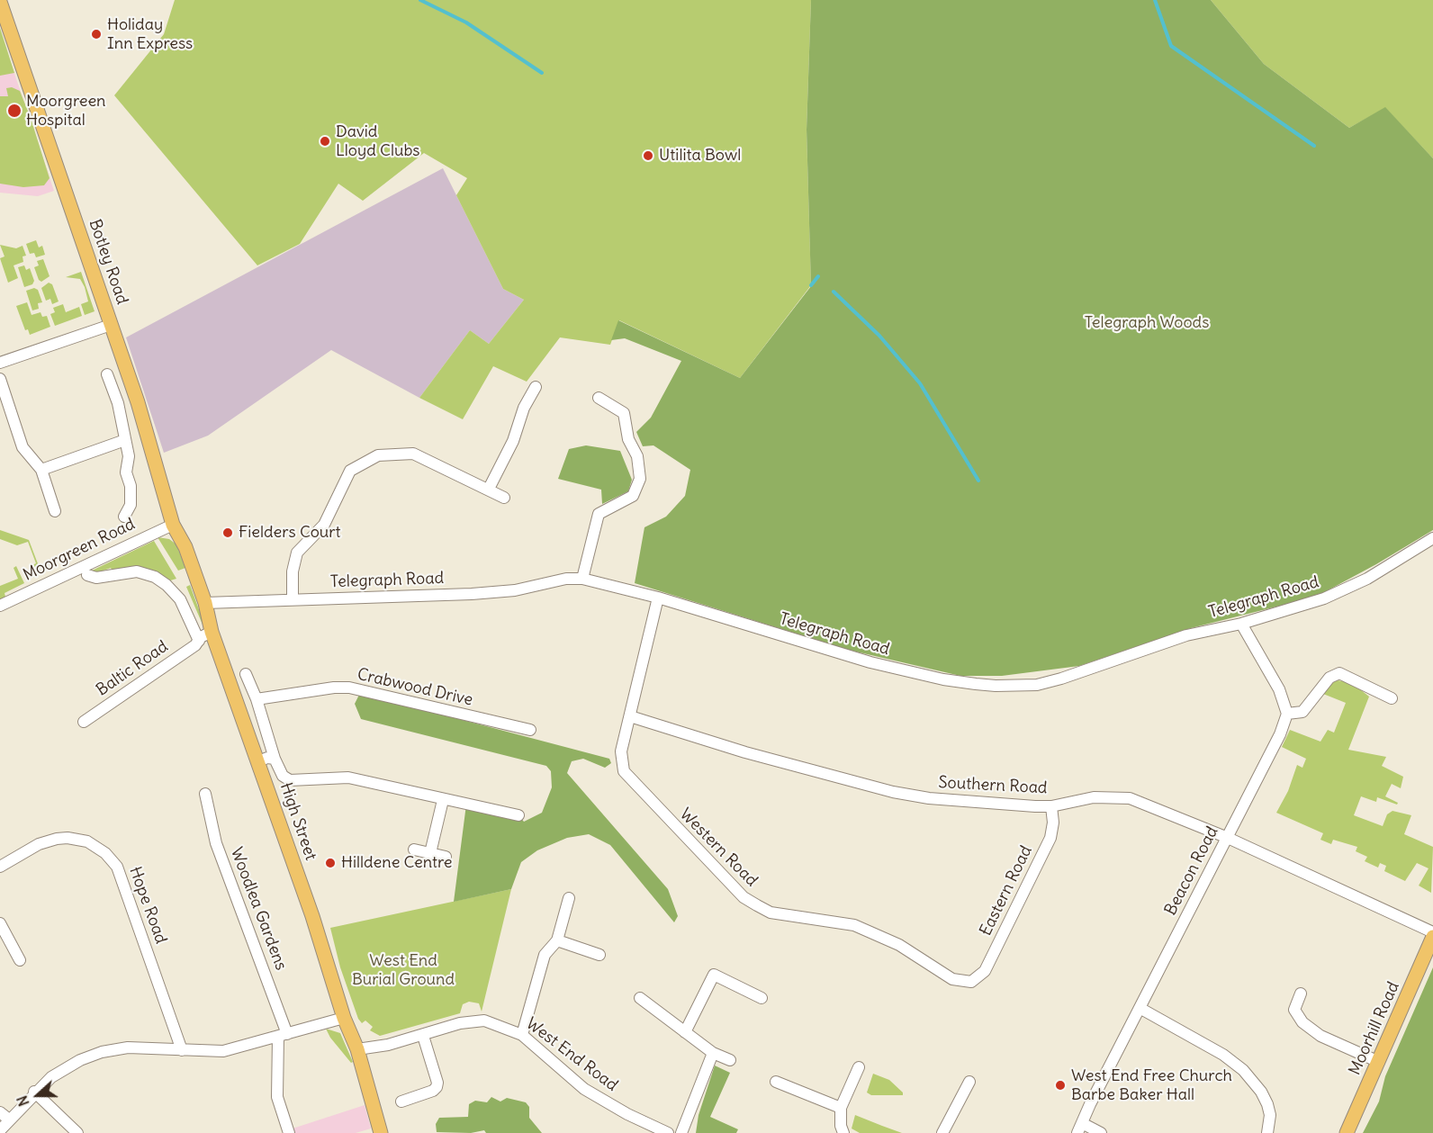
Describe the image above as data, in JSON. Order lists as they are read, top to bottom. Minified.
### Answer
{"streets":{"main road":["Botley Road","High Street","Moorhill Road"],"street":["Moorgreen Road","Telegraph Road","Baltic Road","Crabwood Drive","Southern Road","Western Road","Beacon Road","Eastern Road","Hope Road","Woodlea Gardens","West End Road"]},"crossings":[["Botley Road","Moorgreen Road"],["Botley Road","High Street"],["Moorgreen Road","High Street"],["Telegraph Road","High Street"],["Telegraph Road","Western Road"],["Baltic Road","High Street"],["Southern Road","Western Road"],["Southern Road","Beacon Road"],["Southern Road","Eastern Road"],["High Street","West End Road"],["Western Road","Eastern Road"]],"parks":["Telegraph Woods","West End Burial Ground"],"places":["Holiday Inn Express","Moorgreen Hospital","David Lloyd Clubs","Utilita Bowl","Fielders Court","Hilldene Centre","West End Free Church Barbe Baker Hall"],"north":"left"}
